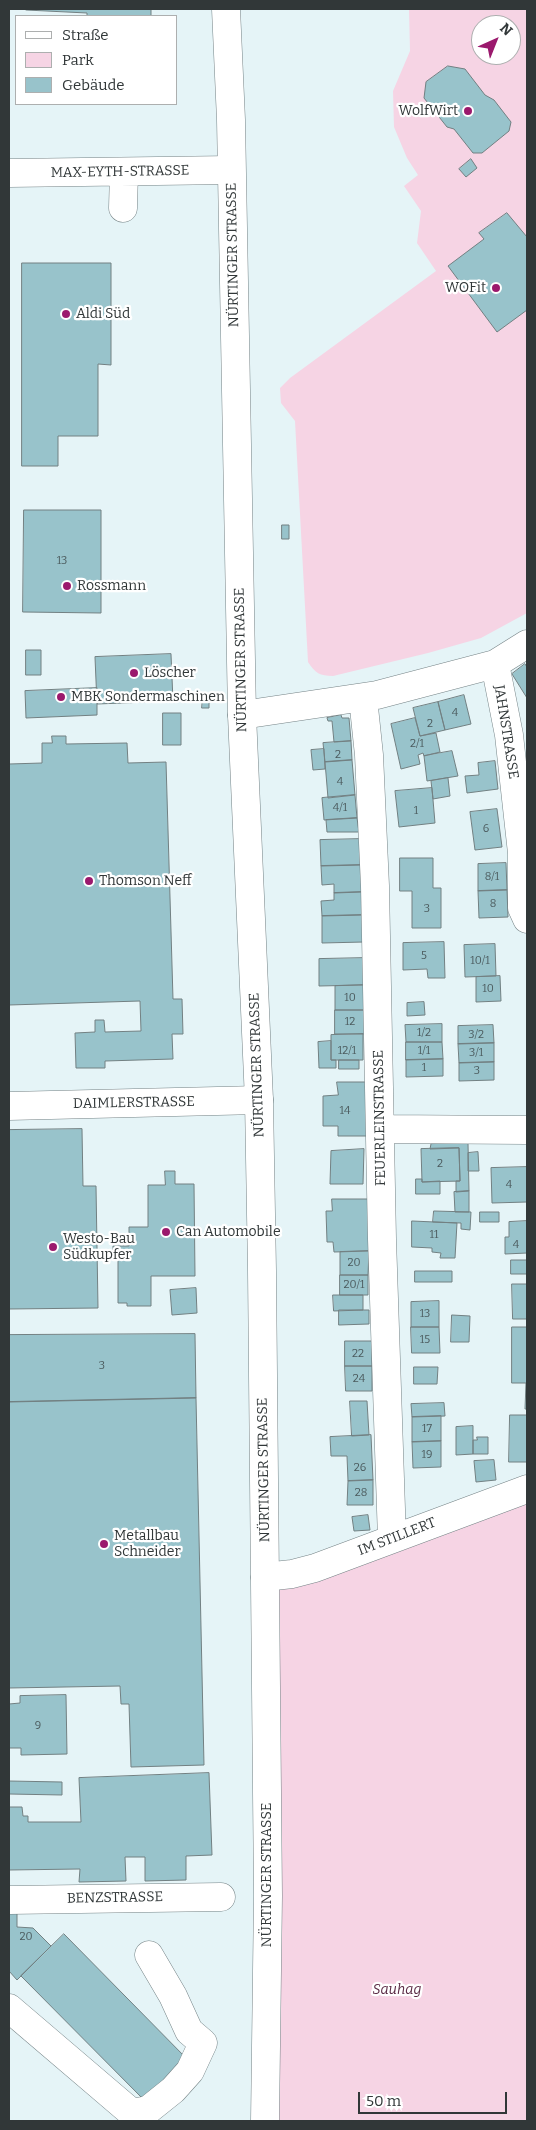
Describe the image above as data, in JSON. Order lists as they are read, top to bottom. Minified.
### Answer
{"streets":{"street":["MAX-EYTH-STRASSE","NÜRTINGER STRASSE","JAHNSTRASSE","DAIMLERSTRASSE","FEUERLEINSTRASSE","IM STILLERT","BENZSTRASSE"]},"crossings":[["MAX-EYTH-STRASSE","NÜRTINGER STRASSE"],["NÜRTINGER STRASSE","DAIMLERSTRASSE"],["NÜRTINGER STRASSE","IM STILLERT"],["FEUERLEINSTRASSE","IM STILLERT"]],"parks":["Sauhag"],"places":["WolfWirt","WOFit","Aldi Süd","Rossmann","Löscher","MBK Sondermaschinen","Thomson Neff","Can Automobile","Westo-Bau Südkupfer","Metallbau Schneider"],"house_numbers":["13","4","2","2/1","2","4","4/1","1","6","8/1","8","3","5","10/1","10","10","12","1/2","3/2","12/1","1/1","3/1","1","3","14","2","4","11","4","20","20/1","13","15","22","3","24","17","19","26","28","9","20"],"legend":["Straße","Park","Gebäude"],"scale_bar":"50 m","north":"top right"}
